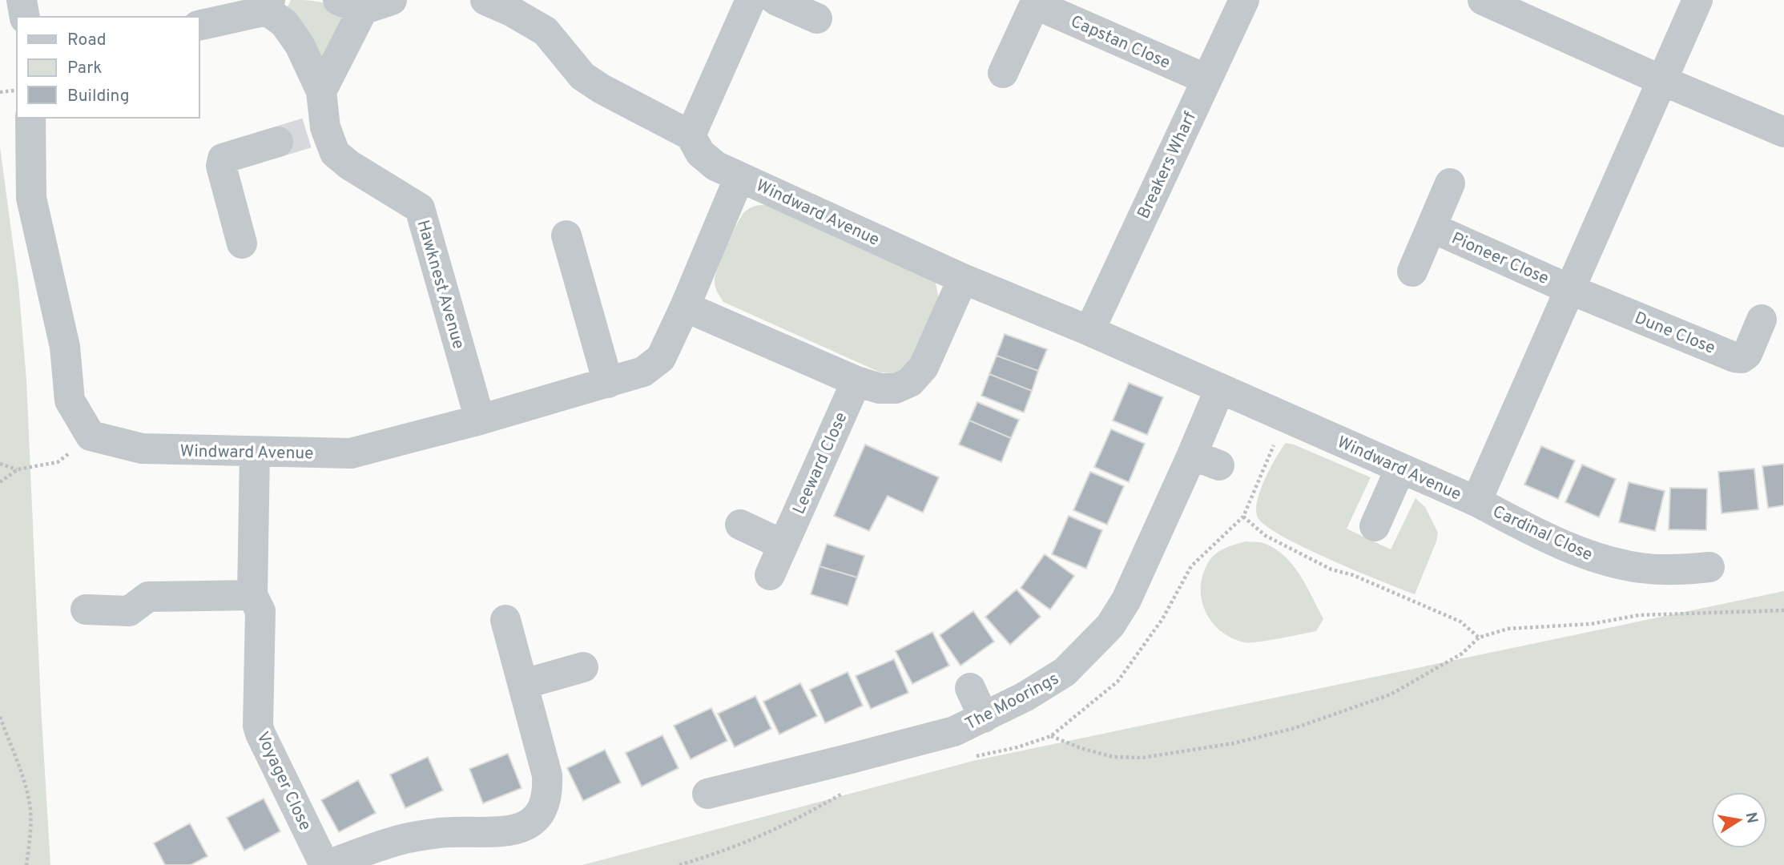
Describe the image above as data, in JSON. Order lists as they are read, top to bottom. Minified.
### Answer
{"streets":{"street":["Capstan Close","Breakers Wharf","Windward Avenue","Pioneer Close","Hawknest Avenue","Dune Close","Leeward Close","Cardinal Close","The Moorings","Voyager Close"]},"crossings":[["Capstan Close","Breakers Wharf"],["Breakers Wharf","Windward Avenue"],["Windward Avenue","Pioneer Close"],["Windward Avenue","Hawknest Avenue"],["Windward Avenue","Dune Close"],["Windward Avenue","Cardinal Close"],["Windward Avenue","The Moorings"],["Windward Avenue","Voyager Close"],["Pioneer Close","Dune Close"]],"legend":["Road","Park","Building"],"north":"right"}
